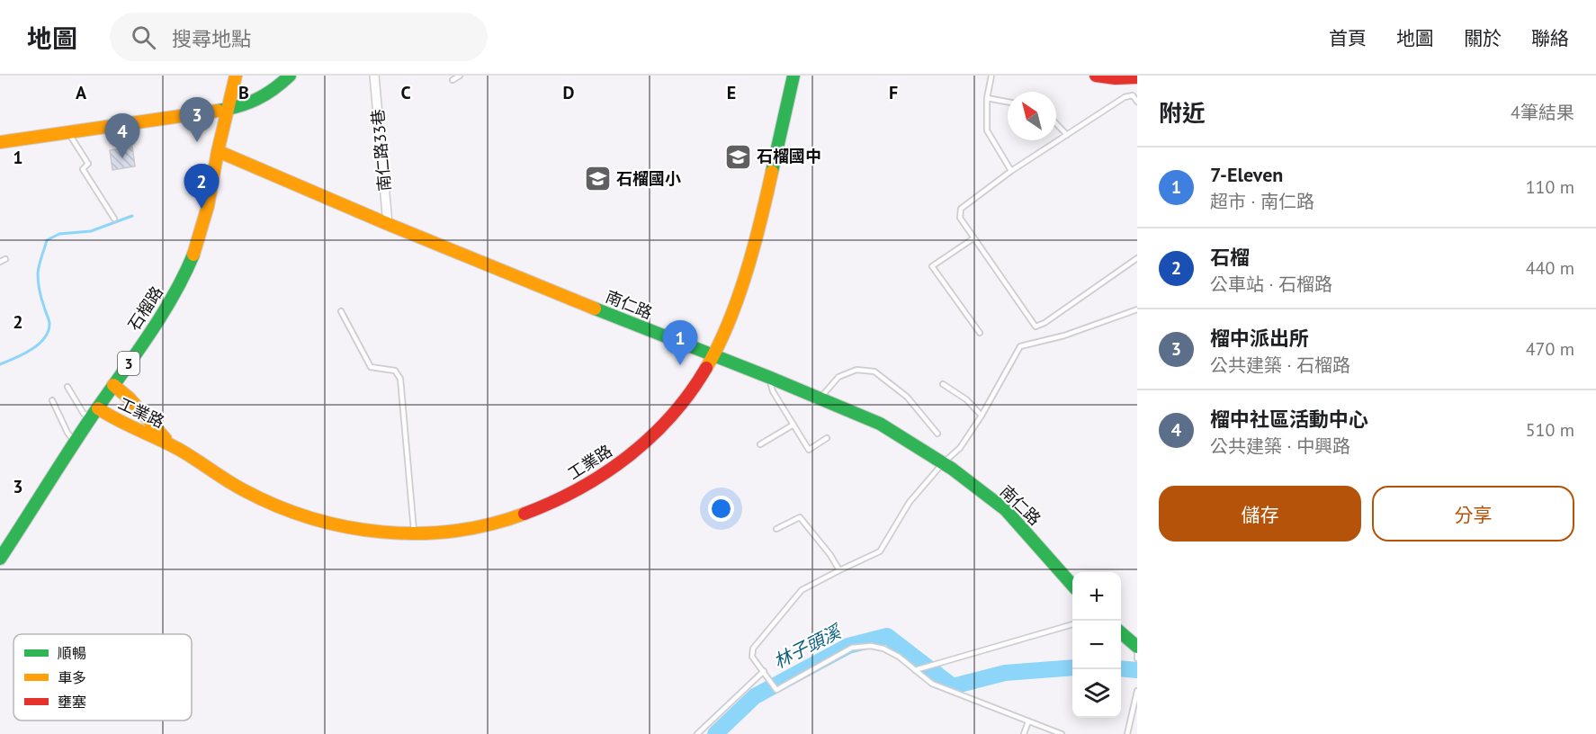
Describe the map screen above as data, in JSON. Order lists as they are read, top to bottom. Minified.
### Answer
{"streets":{"street":["南仁路33巷","南仁路","石榴路","3","工業路"]},"crossings":[["南仁路33巷","南仁路"],["南仁路","石榴路"],["南仁路","工業路"],["石榴路","工業路"]],"water":["林子頭溪"],"places":{"school or university":["石榴國中","石榴國小"]},"legend":["順暢","車多","壅塞"],"north":"top left","page":{"header":"地圖","search":"搜尋地點","nav":["首頁","地圖","關於","聯絡"],"heading":["附近","4筆結果"],"pins":["3","4","2","1"],"list":[{"mark":"1","name":"7-Eleven","note":"超市 · 南仁路","value":"110 m"},{"mark":"2","name":"石榴","note":"公車站 · 石榴路","value":"440 m"},{"mark":"3","name":"榴中派出所","note":"公共建築 · 石榴路","value":"470 m"},{"mark":"4","name":"榴中社區活動中心","note":"公共建築 · 中興路","value":"510 m"}],"buttons":["儲存","分享"],"map_buttons":["+","−"]},"grid":{"columns":["A","B","C","D","E","F"],"rows":["1","2","3"]}}
